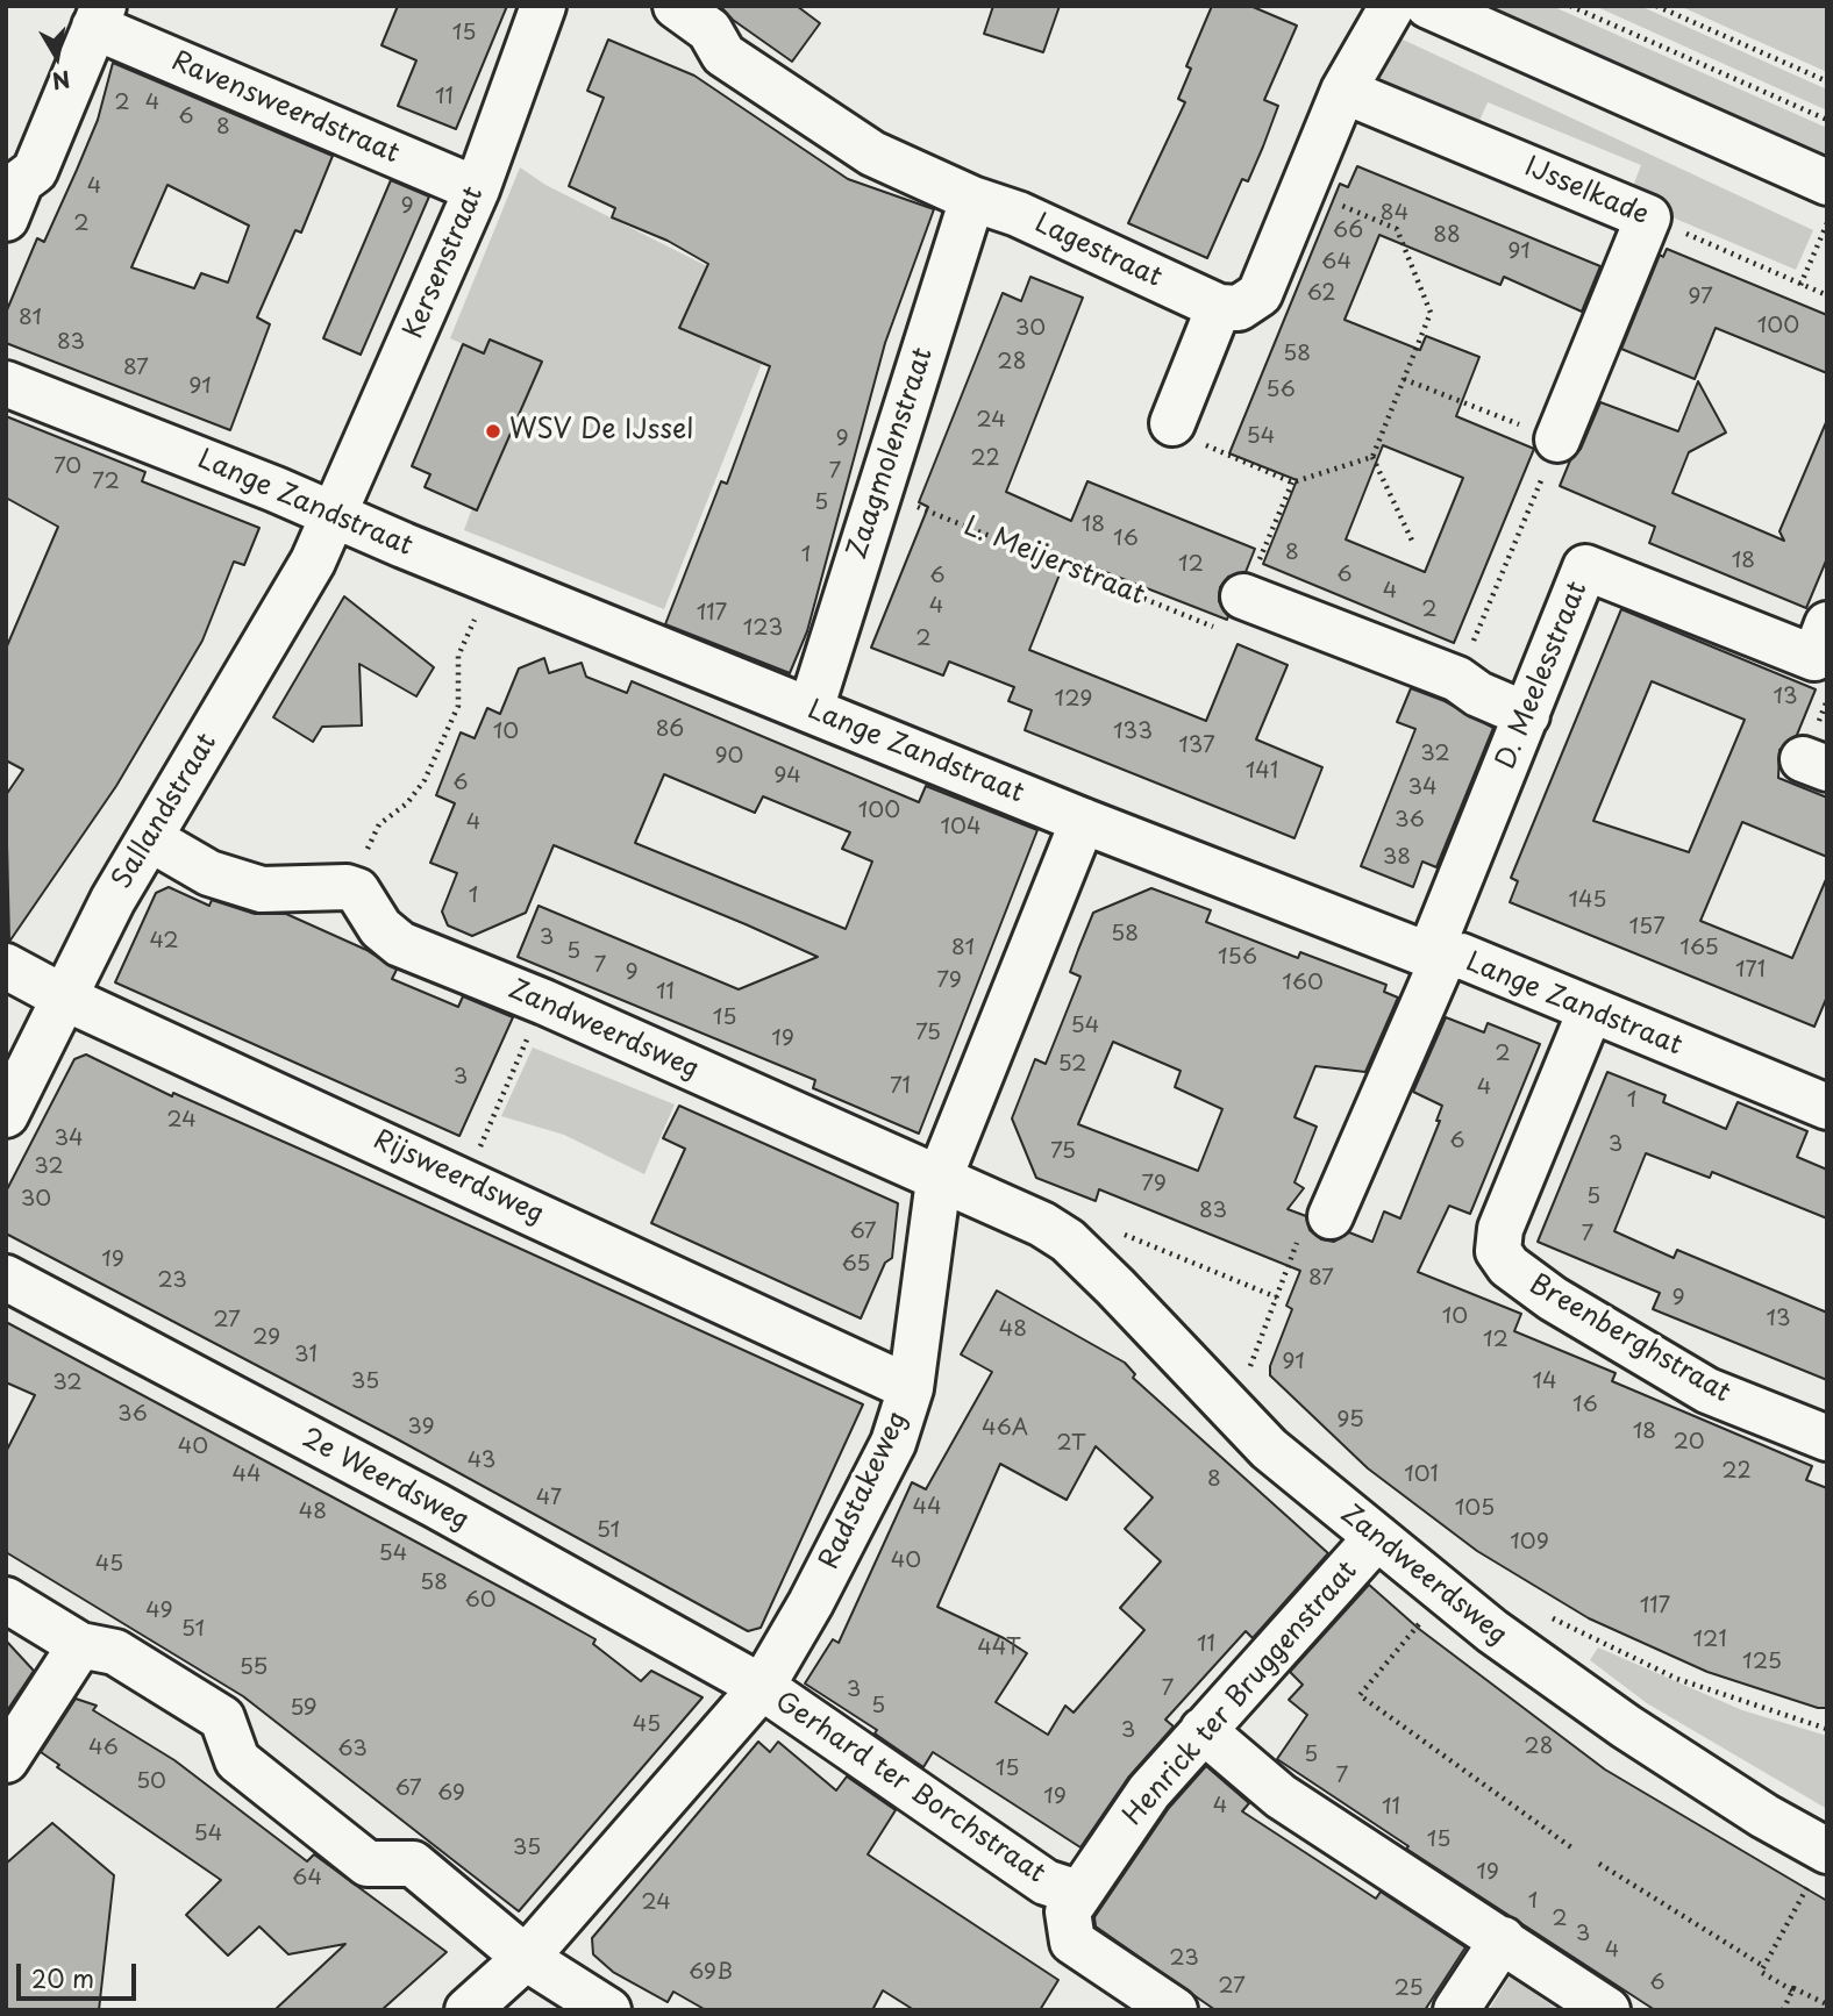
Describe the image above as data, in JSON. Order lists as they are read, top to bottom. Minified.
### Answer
{"streets":{"street":["Ravensweerdstraat","IJsselkade","Lagestraat","Kersenstraat","Zaagmolenstraat","Lange Zandstraat","D. Meelesstraat","Sallandstraat","Zandweerdsweg","Rijsweerdsweg","Breenberghstraat","2e Weerdsweg","Radstakeweg","Henrick ter Bruggenstraat","Gerhard ter Borchstraat"],"path":["L. Meijerstraat"]},"crossings":[["Ravensweerdstraat","Kersenstraat"],["Lagestraat","Zaagmolenstraat"],["Kersenstraat","Lange Zandstraat"],["Kersenstraat","Sallandstraat"],["Zaagmolenstraat","Lange Zandstraat"],["Zaagmolenstraat","L. Meijerstraat"],["Lange Zandstraat","D. Meelesstraat"],["Lange Zandstraat","Sallandstraat"],["Lange Zandstraat","Breenberghstraat"],["Lange Zandstraat","Radstakeweg"],["Sallandstraat","Rijsweerdsweg"],["Zandweerdsweg","Radstakeweg"],["Zandweerdsweg","Henrick ter Bruggenstraat"],["Rijsweerdsweg","Radstakeweg"],["2e Weerdsweg","Radstakeweg"],["2e Weerdsweg","Gerhard ter Borchstraat"],["Radstakeweg","Gerhard ter Borchstraat"],["Henrick ter Bruggenstraat","Gerhard ter Borchstraat"]],"places":["WSV De IJssel"],"house_numbers":["15","11","2","4","6","8","4","9","84","2","66","88","91","64","62","97","81","100","30","83","58","28","87","91","56","24","54","9","22","70","7","72","5","18","16","8","1","18","12","6","6","4","4","2","117","123","2","13","129","86","10","133","137","32","90","141","94","6","34","100","36","4","104","38","1","145","157","58","3","42","81","165","5","156","7","171","9","79","160","11","15","54","75","19","2","52","3","71","4","1","24","34","6","3","75","32","79","5","30","83","67","7","19","65","87","23","9","10","13","27","48","29","12","31","91","35","14","32","16","36","95","39","46A","18","20","2T","40","43","22","44","101","8","47","44","105","48","51","109","54","40","45","58","60","117","49","51","121","11","44T","125","55","7","3","5","59","45","3","28","46","63","5","15","7","50","67","69","19","4","11","54","15","35","19","64","1","24","2","3","4","23","69B","6","27","25"],"scale_bar":"20 m","north":"bottom"}
